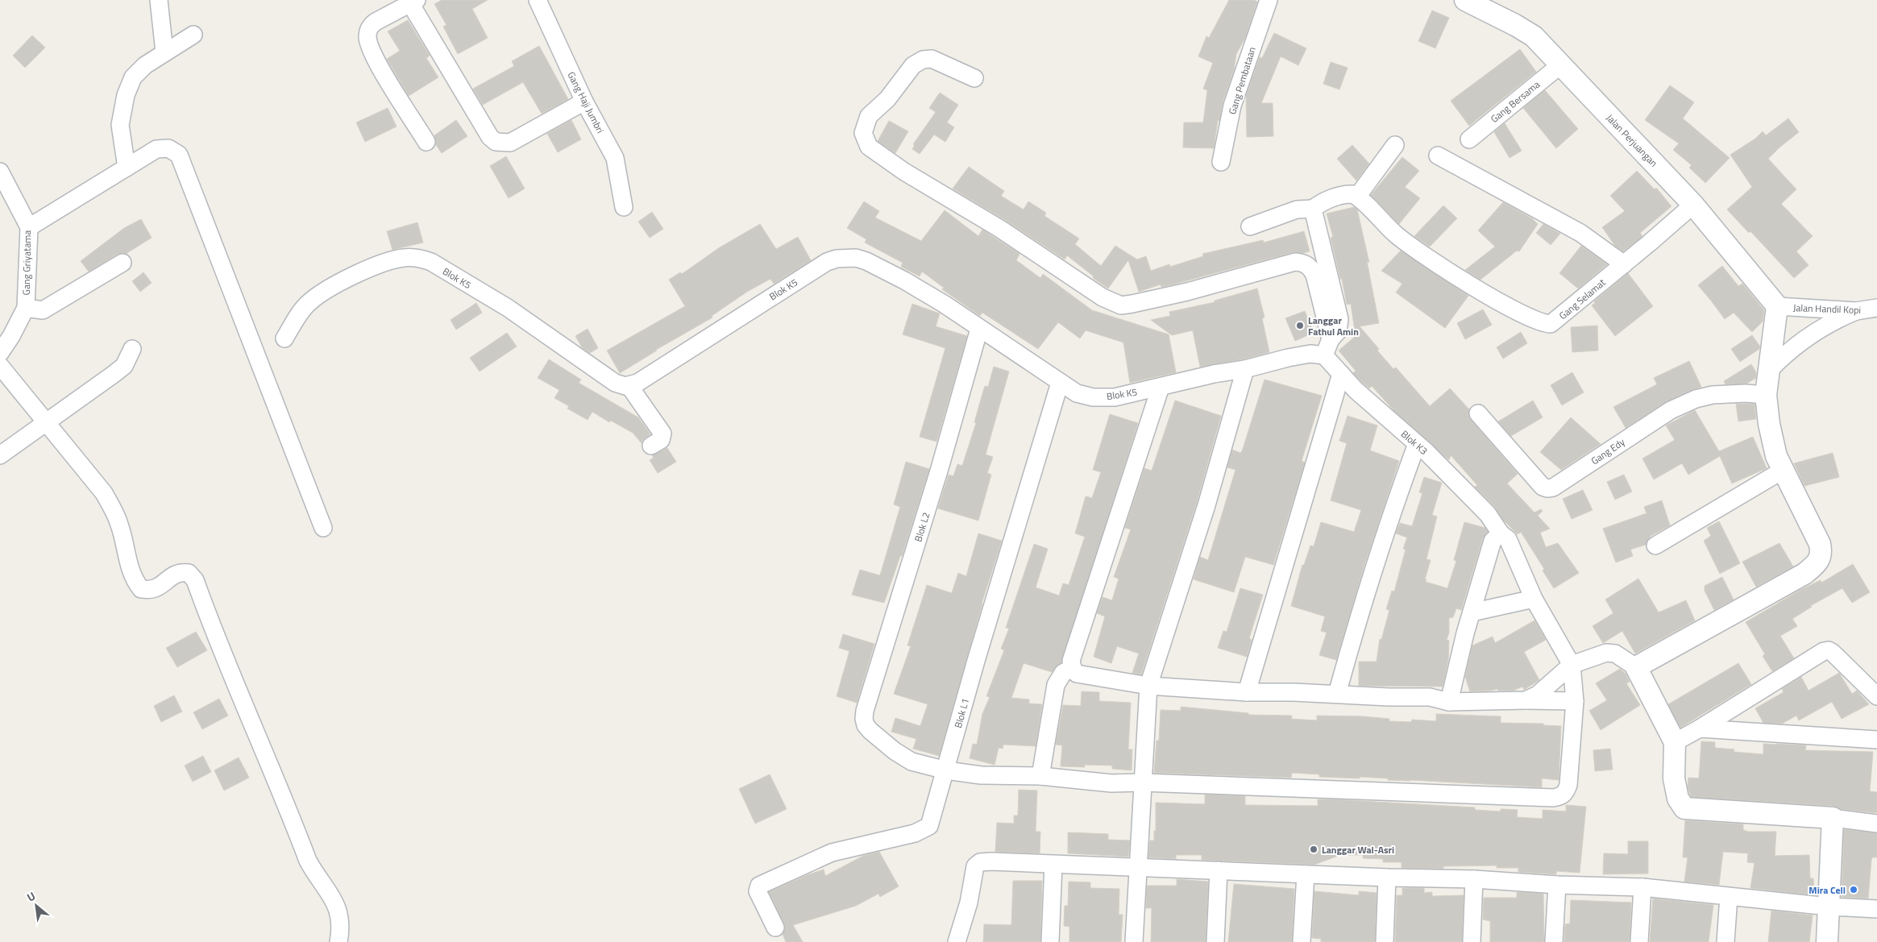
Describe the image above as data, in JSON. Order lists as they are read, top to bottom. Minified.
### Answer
{"streets":{"street":["Gang Pembataan","Gang Bersama","Gang Haji Jumbri","Jalan Perjuangan","Gang Griyatama","Blok K5","Gang Selamat","Jalan Handil Kopi","Blok K3","Gang Edy","Blok L2","Blok L1"]},"crossings":[["Gang Bersama","Jalan Perjuangan"],["Jalan Perjuangan","Gang Selamat"],["Jalan Perjuangan","Jalan Handil Kopi"],["Blok K5","Blok K3"],["Blok K5","Blok L2"],["Blok K5","Blok L1"],["Blok L2","Blok L1"]],"places":["Langgar Fathul Amin","Langgar Wal-Asri","Mira Cell"],"north":"top left"}
